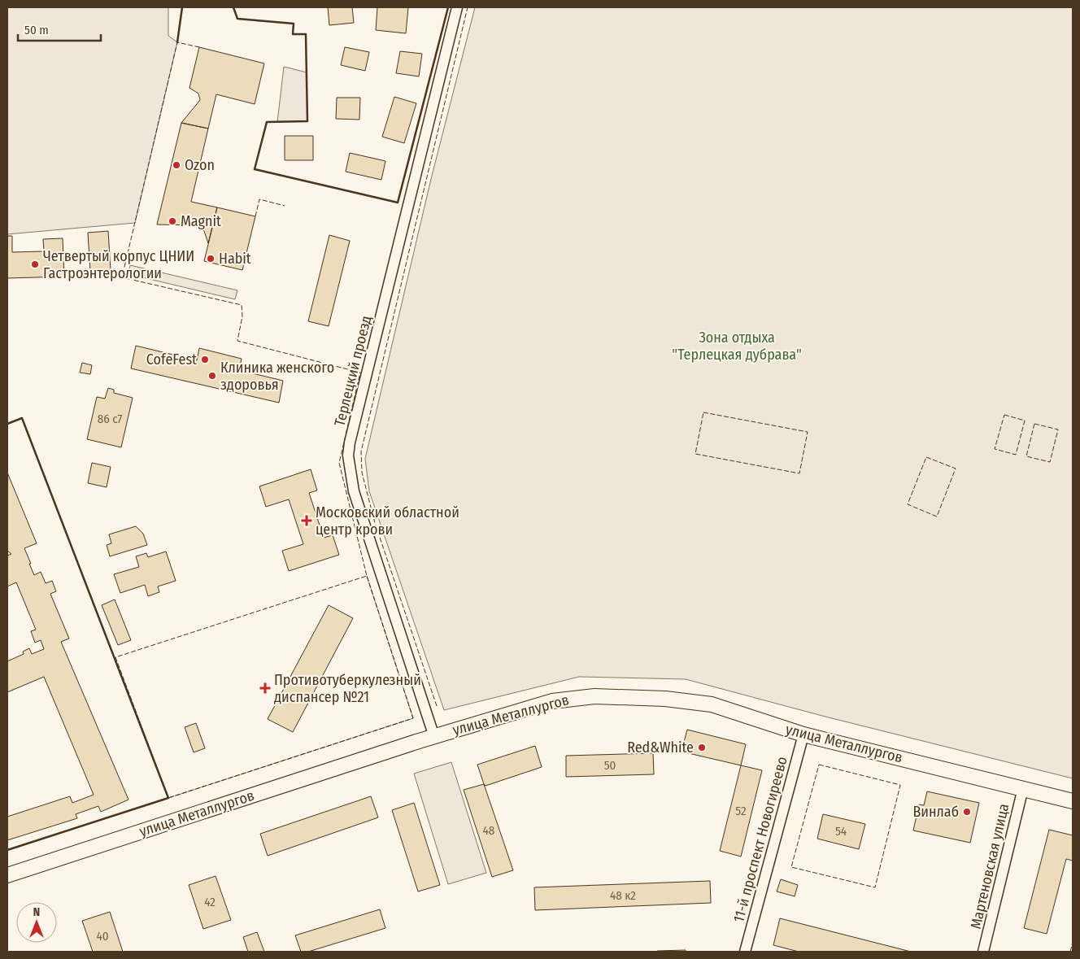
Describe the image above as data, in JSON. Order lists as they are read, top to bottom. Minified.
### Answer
{"streets":{"street":["Терлецкий проезд","улица Металлургов","11-й проспект Новогиреево","Мартеновская улица"]},"crossings":[["Терлецкий проезд","улица Металлургов"],["улица Металлургов","11-й проспект Новогиреево"],["улица Металлургов","Мартеновская улица"]],"parks":["Зона отдыха \"Терлецкая дубрава\""],"places":{"other":["Ozon","Magnit","Habit","Четвертый корпус ЦНИИ Гастроэнтерологии","CofeFest","Клиника женского здоровья","Red&White","Винлаб"],"health":["Московский областной центр крови","Противотуберкулезный диспансер №21"]},"house_numbers":["86 с7","50","52","48","54","48 к2","42","40"],"scale_bar":"50 m","north":"top"}
